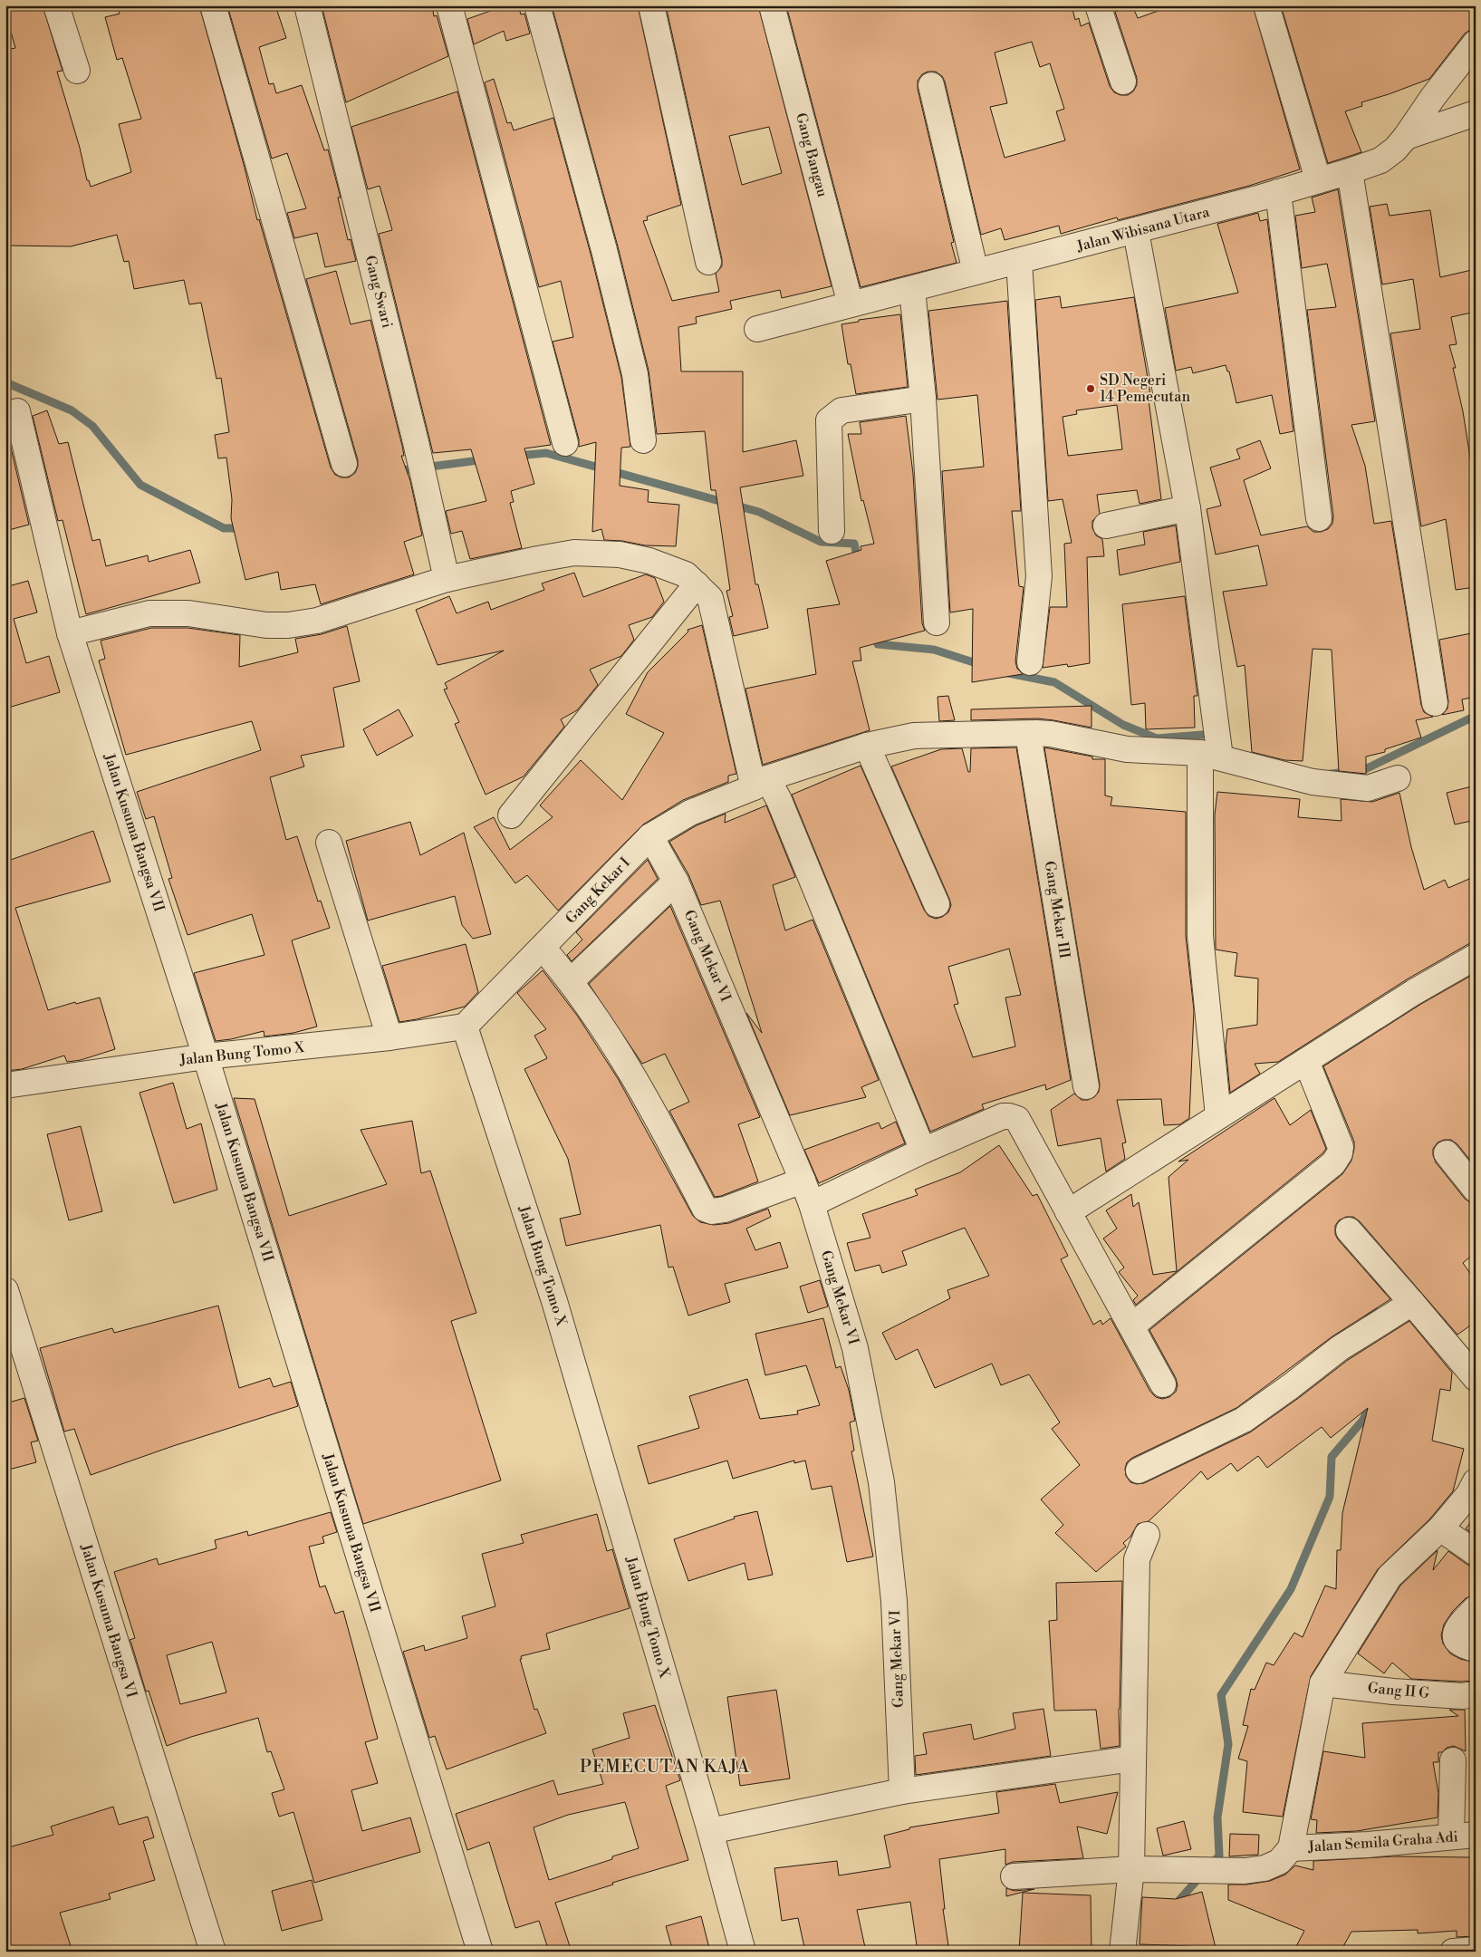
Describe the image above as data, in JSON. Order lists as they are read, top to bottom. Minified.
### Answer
{"streets":{"street":["Gang Bangau","Jalan Wibisana Utara","Gang Swari","Jalan Kusuma Bangsa VII","Gang Kekar I","Gang Mekar III","Gang Mekar VI","Jalan Bung Tomo X","Jalan Kusuma Bangsa VI","Gang II G","Jalan Semila Graha Adi"]},"crossings":[["Gang Bangau","Jalan Wibisana Utara"],["Jalan Kusuma Bangsa VII","Jalan Bung Tomo X"],["Gang Kekar I","Gang Mekar III"],["Gang Kekar I","Gang Mekar VI"],["Gang Kekar I","Jalan Bung Tomo X"]],"districts":["PEMECUTAN KAJA"],"places":["SD Negeri 14 Pemecutan"]}
